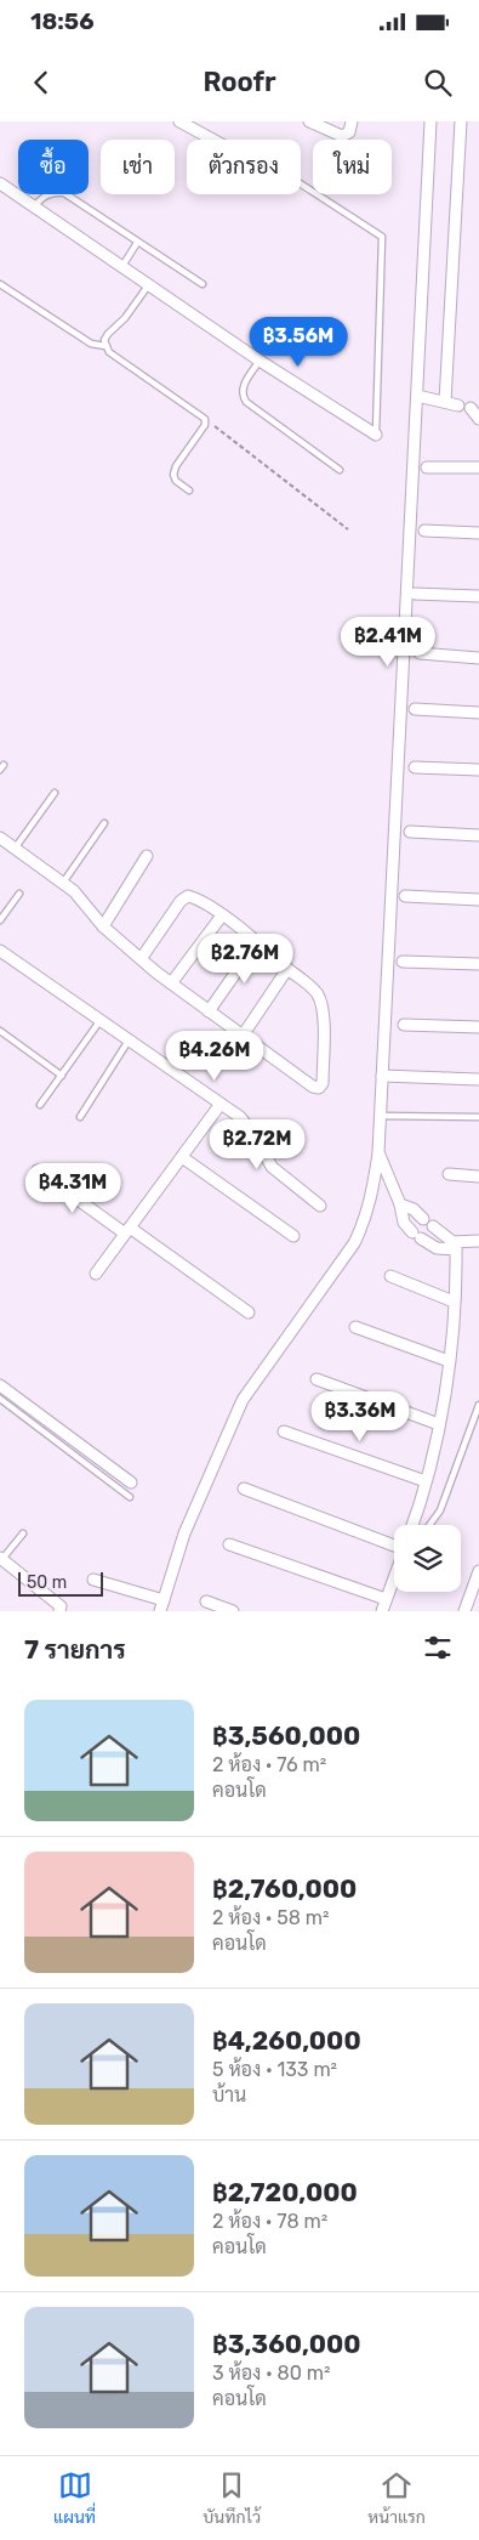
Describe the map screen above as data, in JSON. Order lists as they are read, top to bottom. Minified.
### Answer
{"scale_bar":"50 m","page":{"status":"18:56","header":"Roofr","chip":["ซื้อ","เช่า","ตัวกรอง","ใหม่"],"price":["฿3.56M","฿2.41M","฿2.76M","฿4.26M","฿2.72M","฿4.31M","฿3.36M"],"scale":"50 m","heading":"7 รายการ","list":[{"name":"฿3,560,000","note":"2 ห้อง · 76 m² · คอนโด"},{"name":"฿2,760,000","note":"2 ห้อง · 58 m² · คอนโด"},{"name":"฿4,260,000","note":"5 ห้อง · 133 m² · บ้าน"},{"name":"฿2,720,000","note":"2 ห้อง · 78 m² · คอนโด"},{"name":"฿3,360,000","note":"3 ห้อง · 80 m² · คอนโด"}],"tabs":["แผนที่","บันทึกไว้","หน้าแรก"]}}
